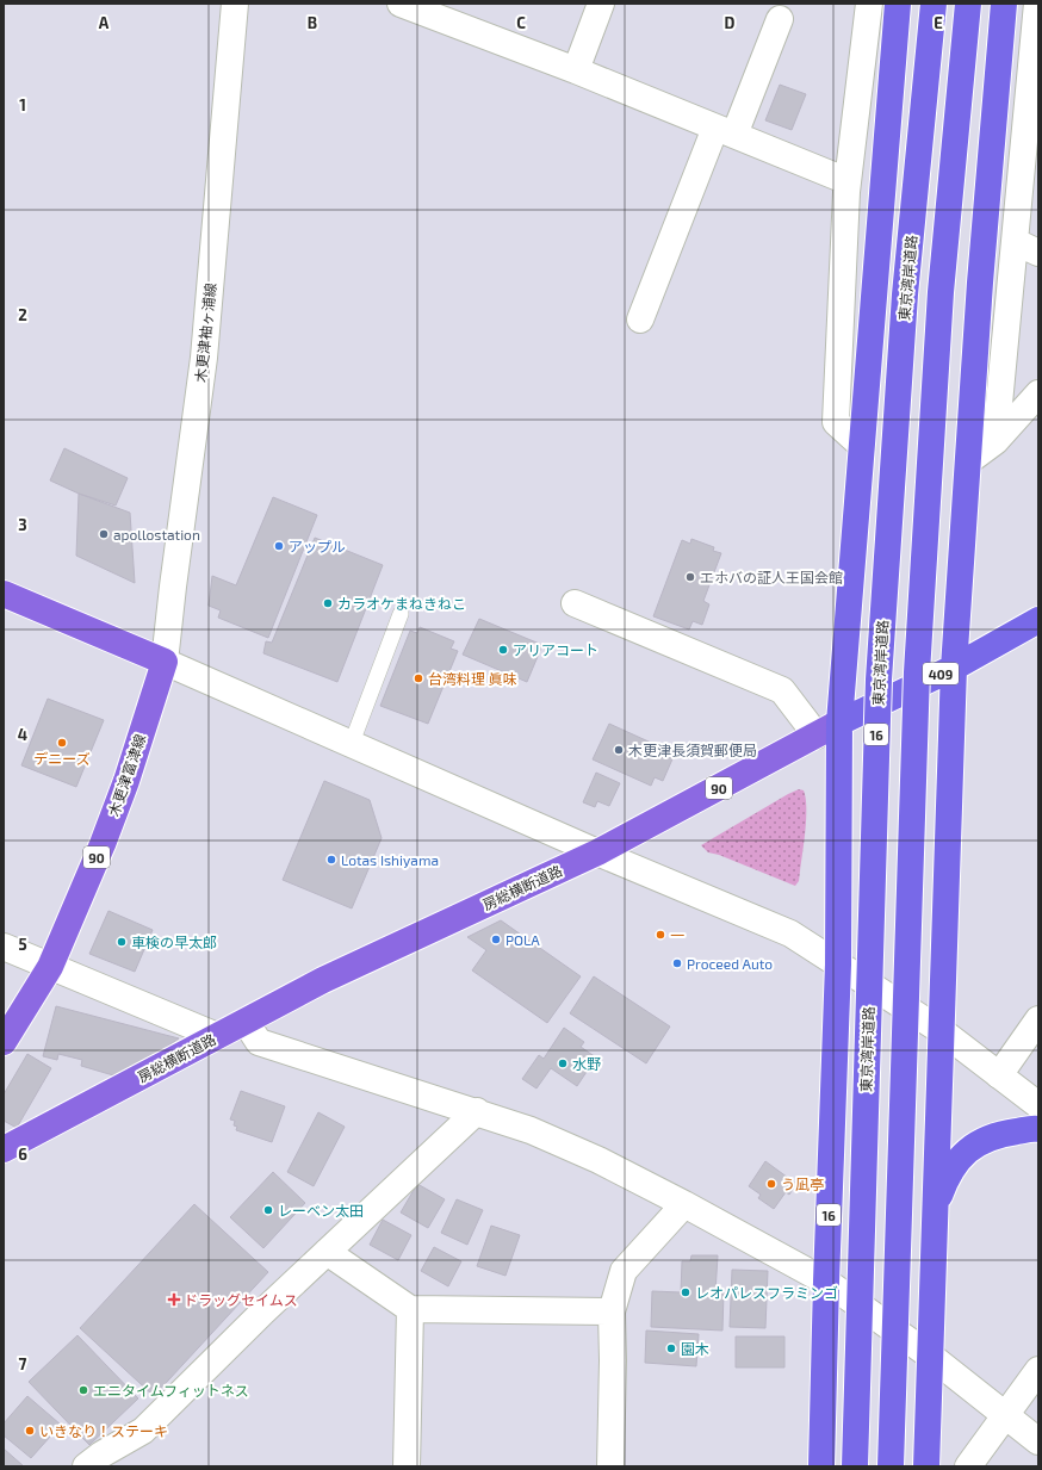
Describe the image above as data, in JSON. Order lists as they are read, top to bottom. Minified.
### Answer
{"streets":{"highway":["東京湾岸道路","409","16","房総横断道路"],"main road":["木更津富津線","90"],"street":["木更津袖ヶ浦線"]},"crossings":[["木更津袖ヶ浦線","木更津富津線"],["16","房総横断道路"]],"places":{"other":["apollostation","アップル","エホバの証人王国会館","カラオケまねきねこ","アリアコート","台湾料理 眞味","デニーズ","木更津長須賀郵便局","Lotas Ishiyama","一","POLA","車検の早太郎","Proceed Auto","水野","う凪亭","レーベン太田","レオパレスフラミンゴ","園木","エニタイムフィットネス","いきなり！ステーキ"],"health":["ドラッグセイムス"]},"grid":{"columns":["A","B","C","D","E"],"rows":["1","2","3","4","5","6","7"]}}
